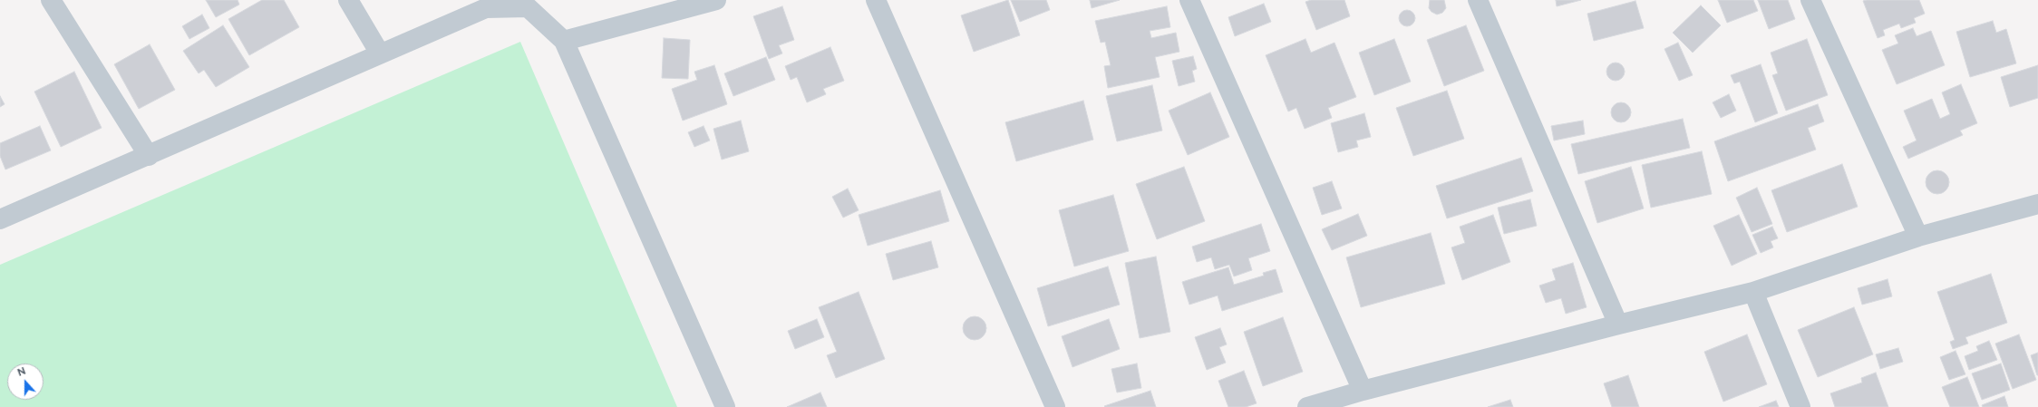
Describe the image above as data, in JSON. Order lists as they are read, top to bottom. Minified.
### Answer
{"north":"top"}
